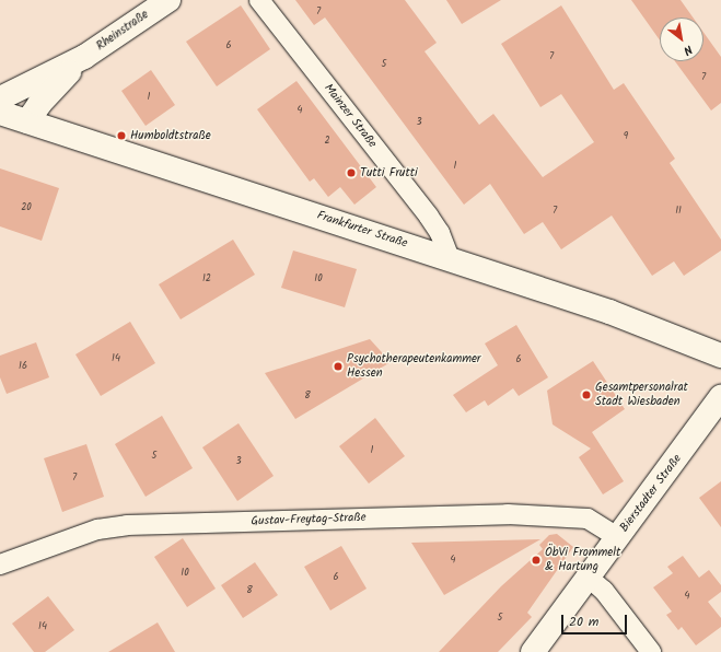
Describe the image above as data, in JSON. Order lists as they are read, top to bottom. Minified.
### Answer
{"streets":{"main road":["Rheinstraße","Frankfurter Straße","Bierstadter Straße"],"street":["Mainzer Straße","Gustav-Freytag-Straße"]},"crossings":[["Mainzer Straße","Frankfurter Straße"],["Bierstadter Straße","Gustav-Freytag-Straße"]],"places":["Humboldtstraße","Tutti Frutti","Psychotherapeutenkammer Hessen","Gesamtpersonalrat Stadt Wiesbaden","ÖbVi Frommelt & Hartung"],"house_numbers":["7","6","7","5","7","1","4","3","9","2","1","20","7","11","12","10","14","6","16","8","1","5","3","7","4","10","6","8","4","5","14"],"scale_bar":"20 m","north":"bottom right"}
